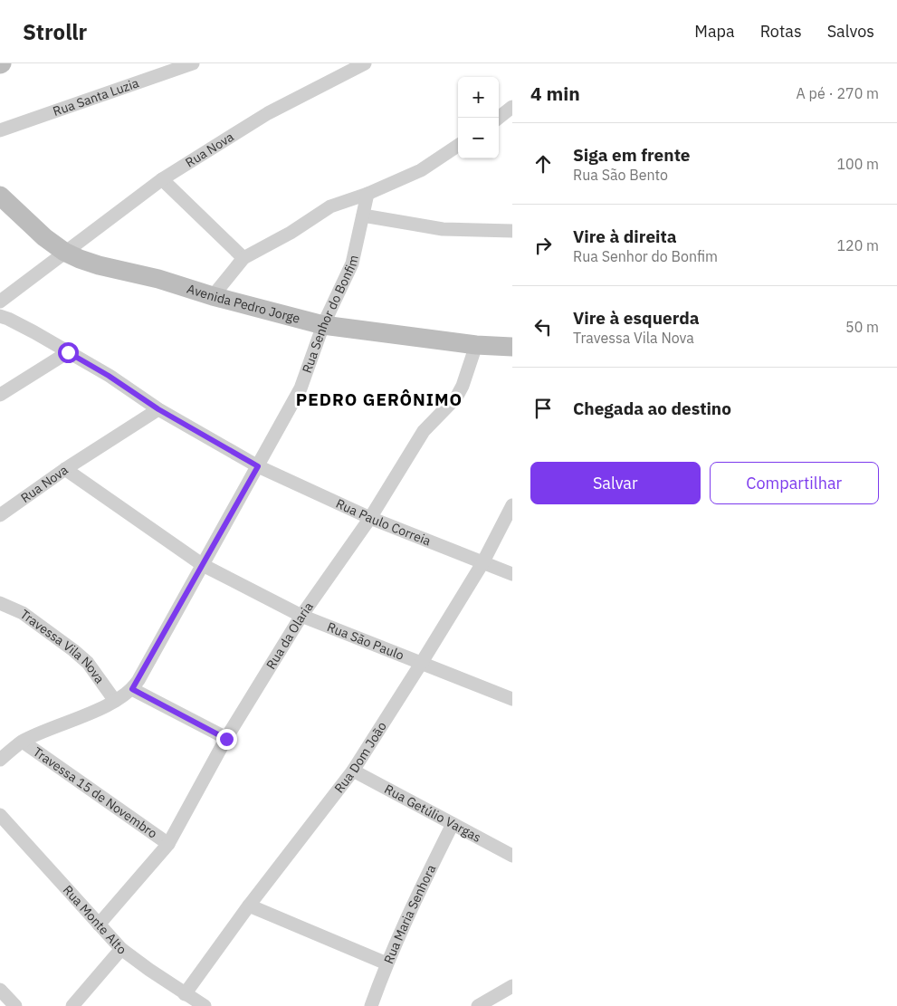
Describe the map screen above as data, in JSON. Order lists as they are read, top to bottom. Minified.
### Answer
{"streets":{"street":["Rua Santa Luzia","Rua Nova","Avenida Pedro Jorge","Rua Senhor do Bonfim","Rua Paulo Correia","Rua da Olaria","Rua São Paulo","Travessa Vila Nova","Rua Dom João","Travessa 15 de Novembro","Rua Getúlio Vargas","Rua Maria Senhora","Rua Monte Alto"]},"crossings":[["Rua Nova","Avenida Pedro Jorge"],["Rua Nova","Rua Paulo Correia"],["Rua Nova","Rua São Paulo"],["Avenida Pedro Jorge","Rua Senhor do Bonfim"],["Avenida Pedro Jorge","Rua da Olaria"],["Rua Senhor do Bonfim","Rua Paulo Correia"],["Rua Senhor do Bonfim","Rua São Paulo"],["Rua Paulo Correia","Rua da Olaria"],["Rua Paulo Correia","Rua Dom João"],["Rua da Olaria","Rua São Paulo"],["Rua da Olaria","Travessa 15 de Novembro"],["Rua da Olaria","Rua Monte Alto"],["Rua São Paulo","Rua Dom João"],["Rua Dom João","Rua Getúlio Vargas"],["Rua Dom João","Rua Monte Alto"],["Rua Getúlio Vargas","Rua Maria Senhora"]],"districts":["PEDRO GERÔNIMO"],"page":{"header":"Strollr","nav":["Mapa","Rotas","Salvos"],"heading":["4 min","A pé · 270 m"],"map_buttons":["+","−"],"list":[["Siga em frente","Rua São Bento","100 m"],["Vire à direita","Rua Senhor do Bonfim","120 m"],["Vire à esquerda","Travessa Vila Nova","50 m"],"Chegada ao destino"],"buttons":["Salvar","Compartilhar"]}}
